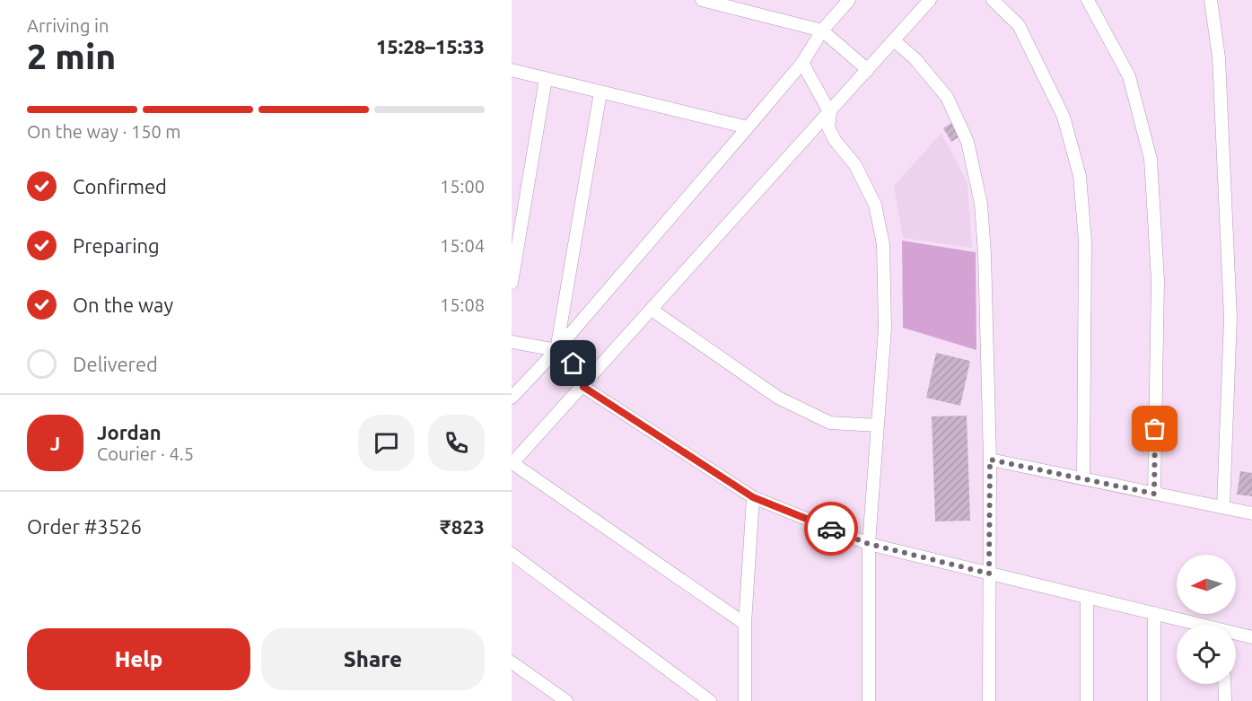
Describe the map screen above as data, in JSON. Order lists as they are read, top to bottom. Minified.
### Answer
{"north":"left","page":{"heading":["2 min","Arriving in","15:28–15:33"],"panel":["Jordan","Courier · 4.5","Order #3526","₹823"],"bar":"On the way · 150 m","list":[["Confirmed","15:00"],["Preparing","15:04"],["On the way","15:08"],"Delivered"],"round":"J","buttons":["Help","Share"]}}
